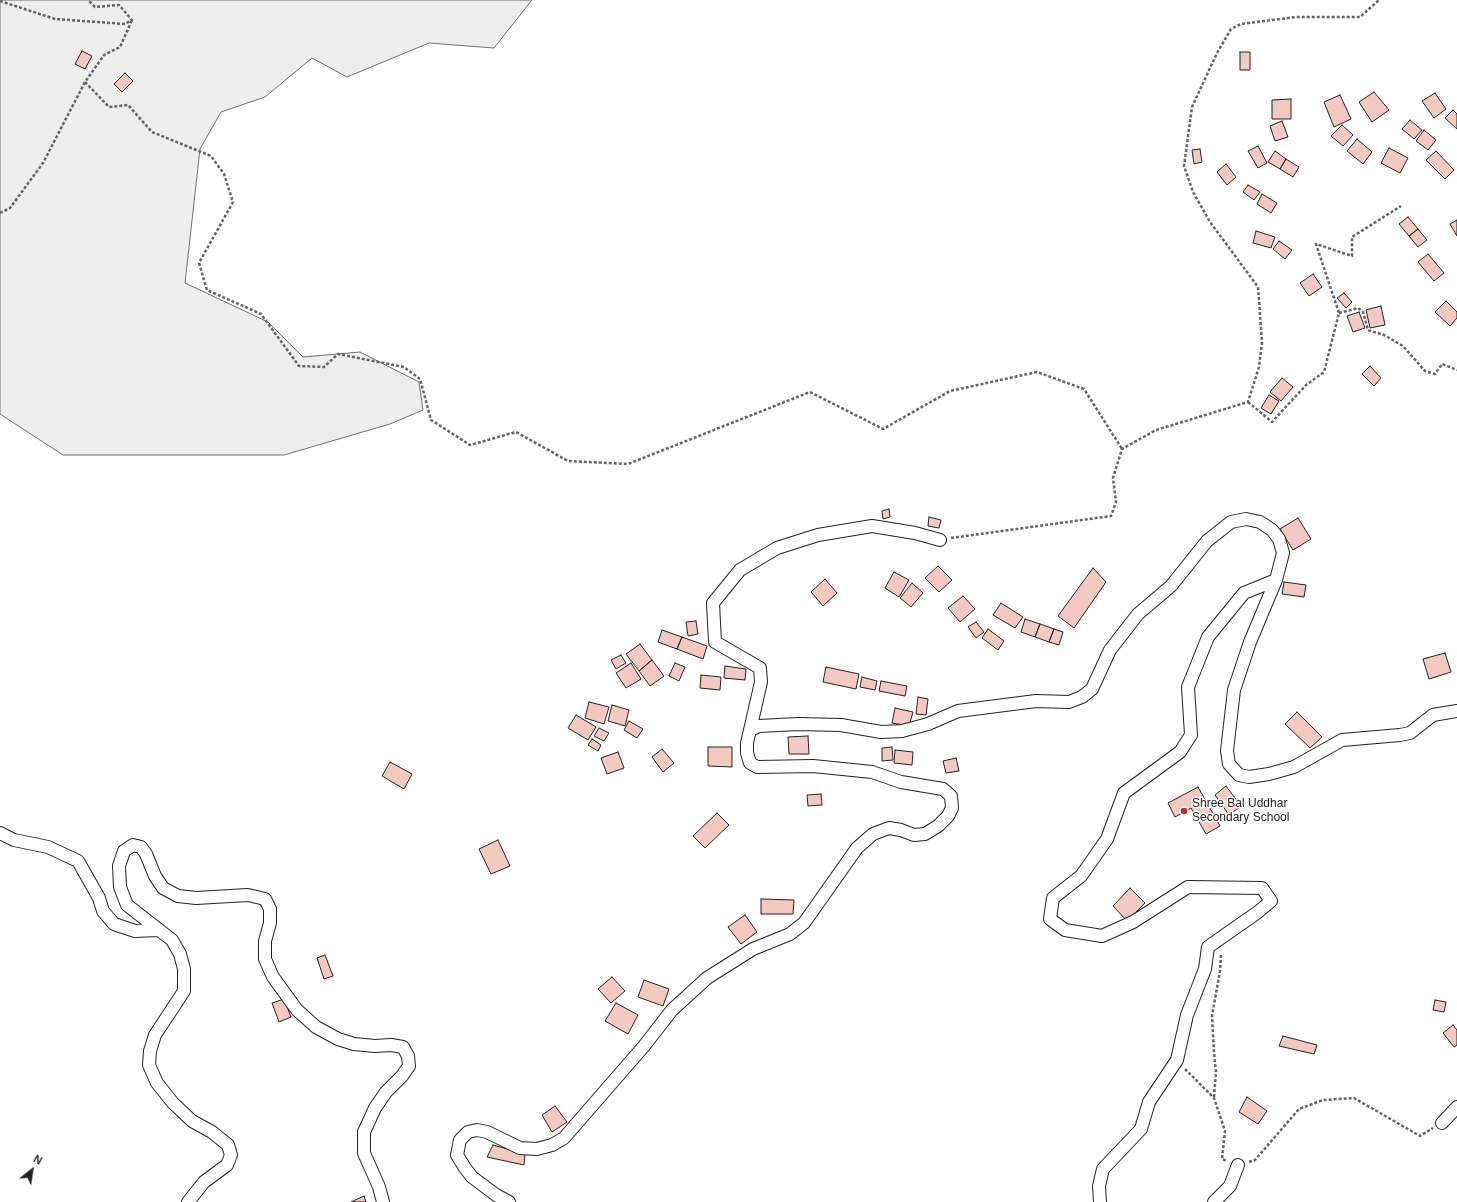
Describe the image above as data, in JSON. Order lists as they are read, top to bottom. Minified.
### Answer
{"places":["Shree Bal Uddhar Secondary School"],"north":"top right"}
